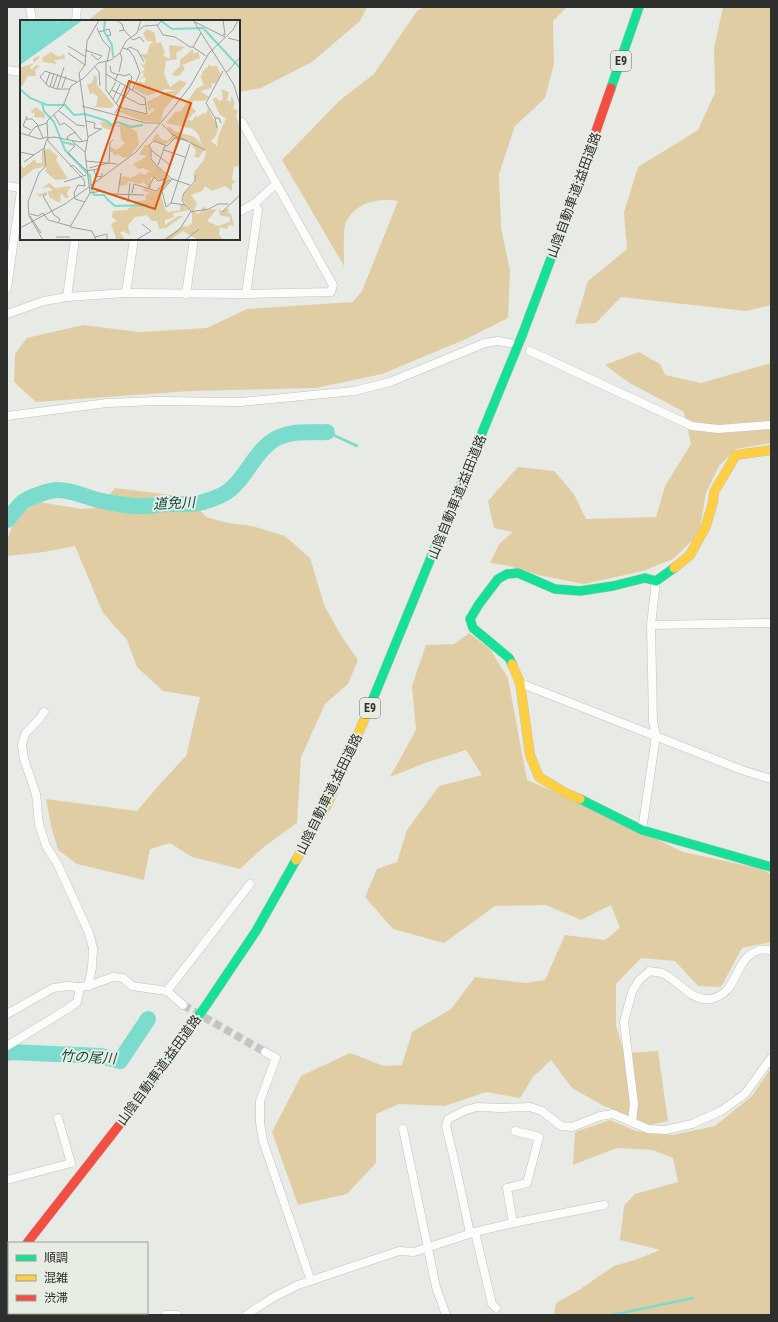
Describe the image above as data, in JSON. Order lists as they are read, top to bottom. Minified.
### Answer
{"streets":{"main road":["E9","山陰自動車道;益田道路"]},"water":["道免川","竹の尾川"],"legend":["順調","混雑","渋滞"]}
